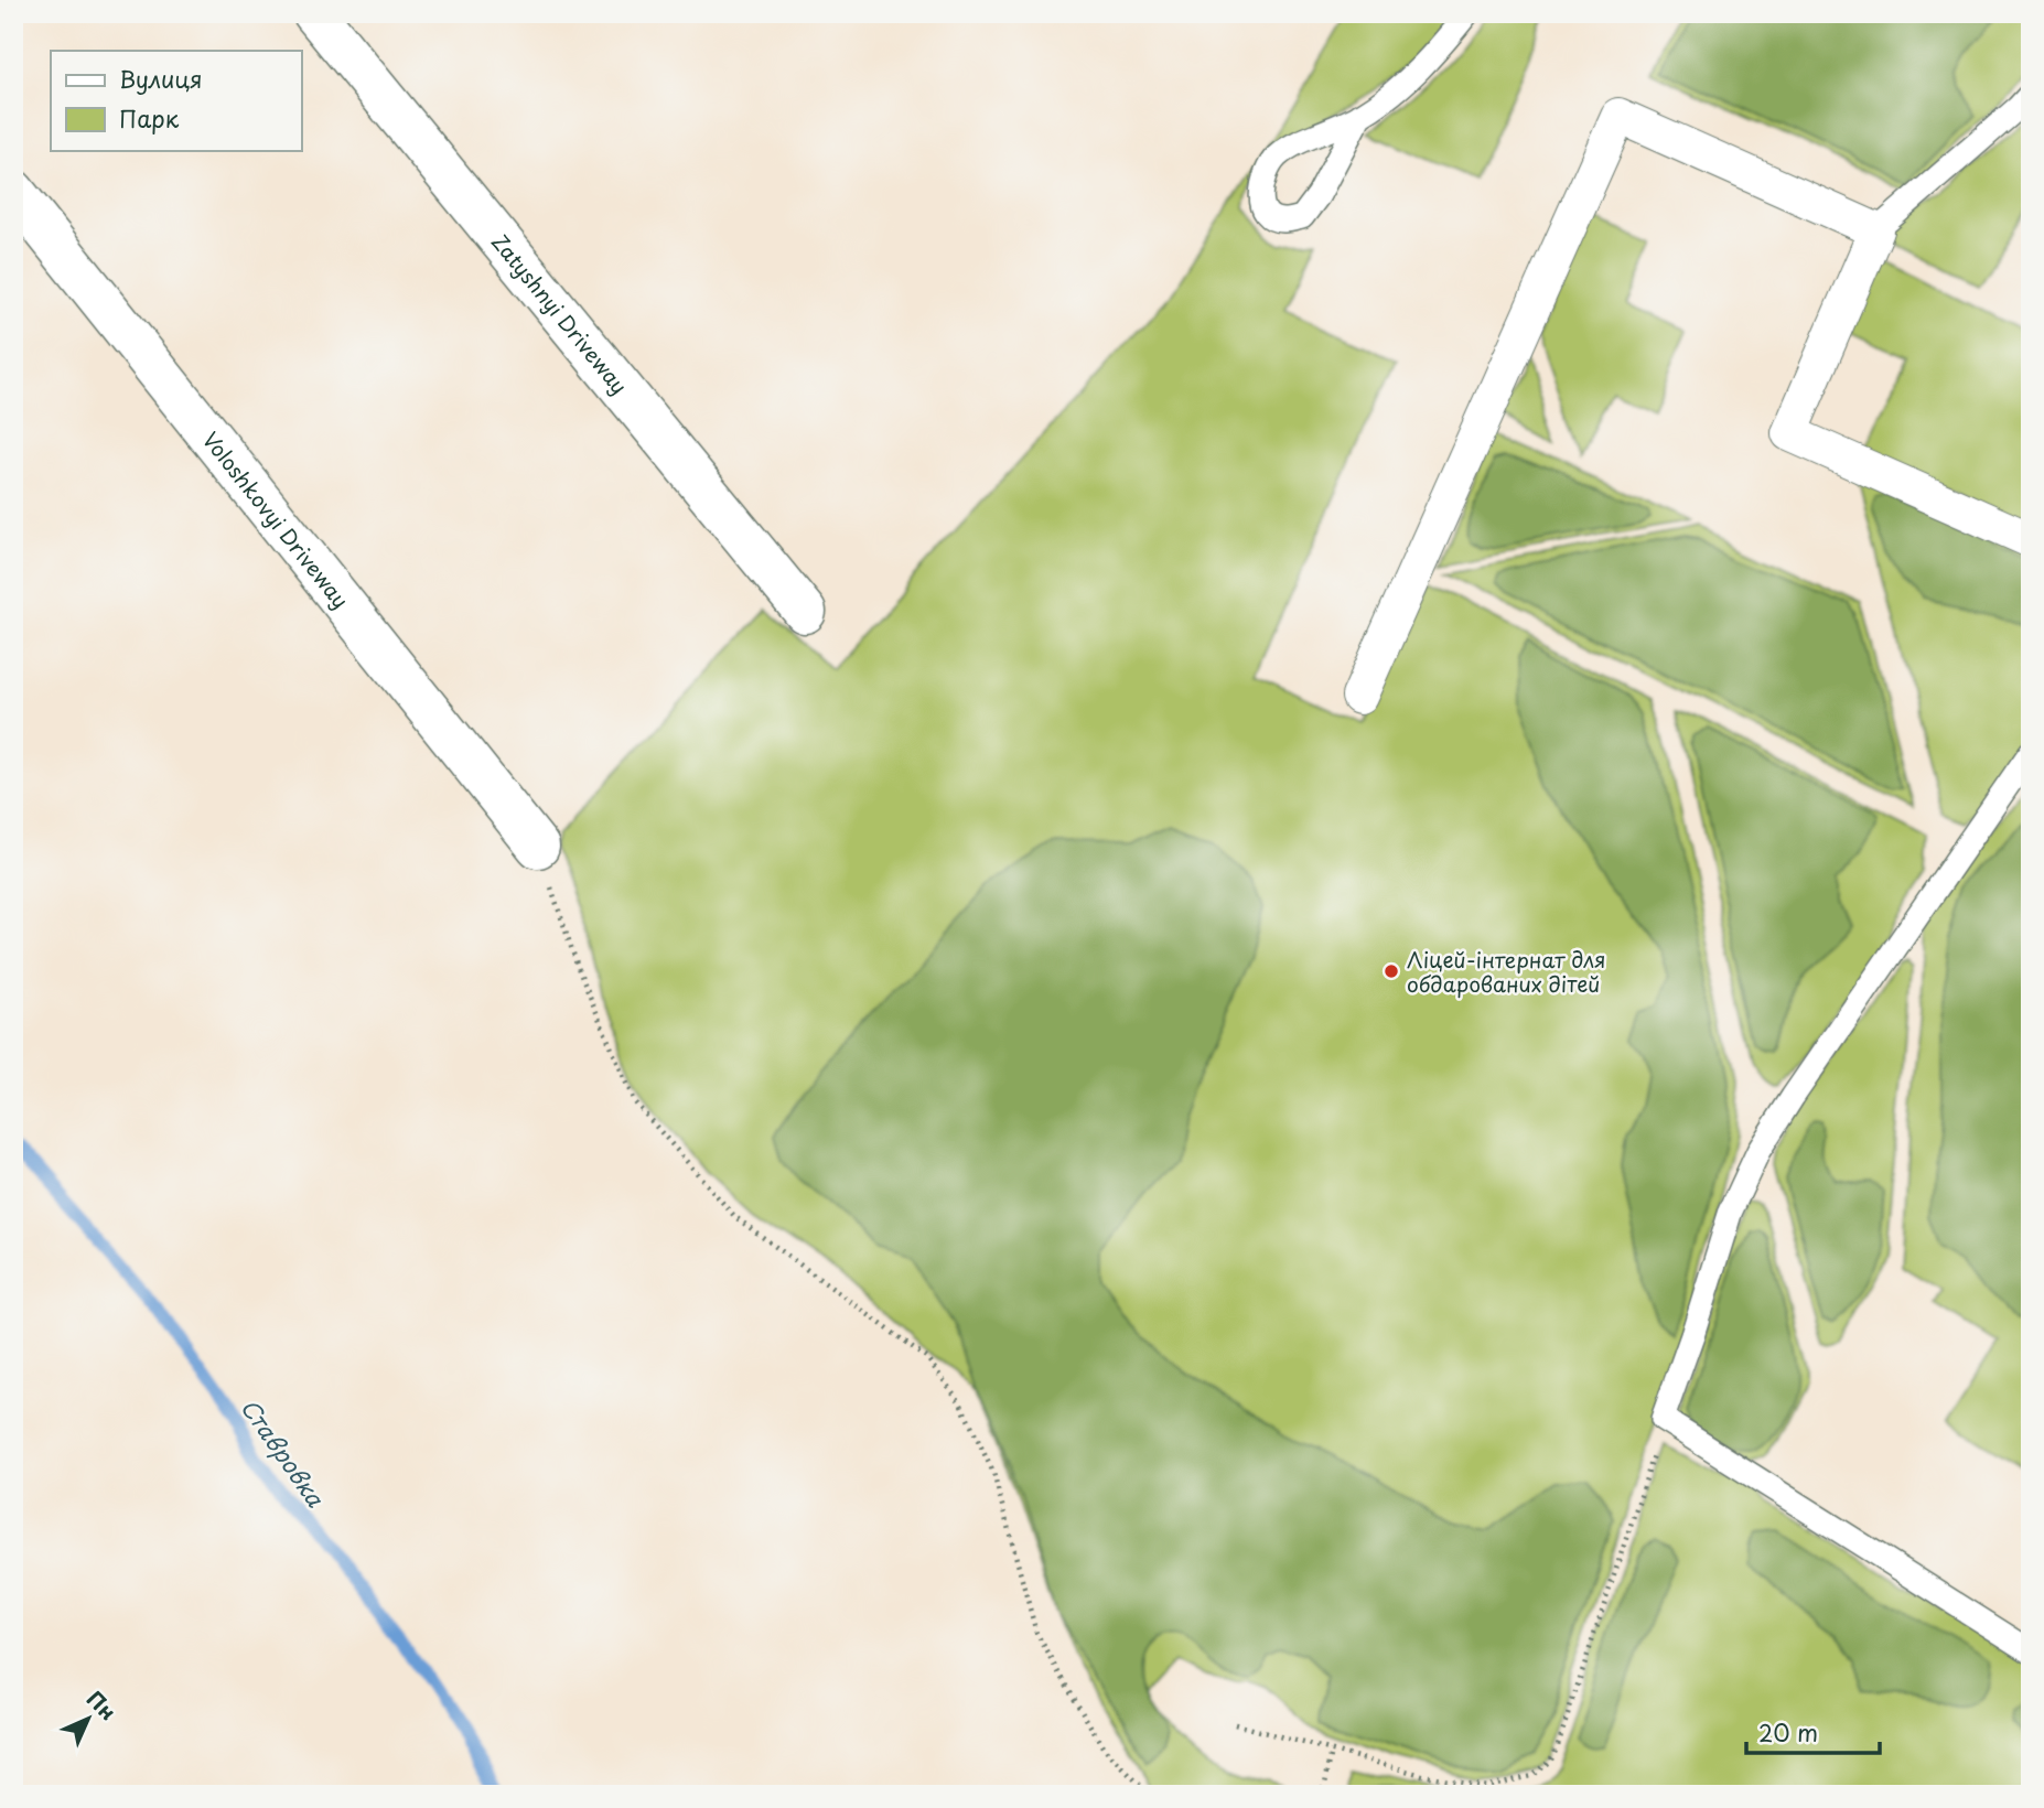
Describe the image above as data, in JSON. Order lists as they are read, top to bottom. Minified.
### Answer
{"streets":{"street":["Zatyshnyi Driveway","Voloshkovyi Driveway"]},"water":["Ставровка"],"places":["Ліцей-інтернат для обдарованих дітей"],"legend":["Вулиця","Парк"],"scale_bar":"20 m","north":"top right"}
